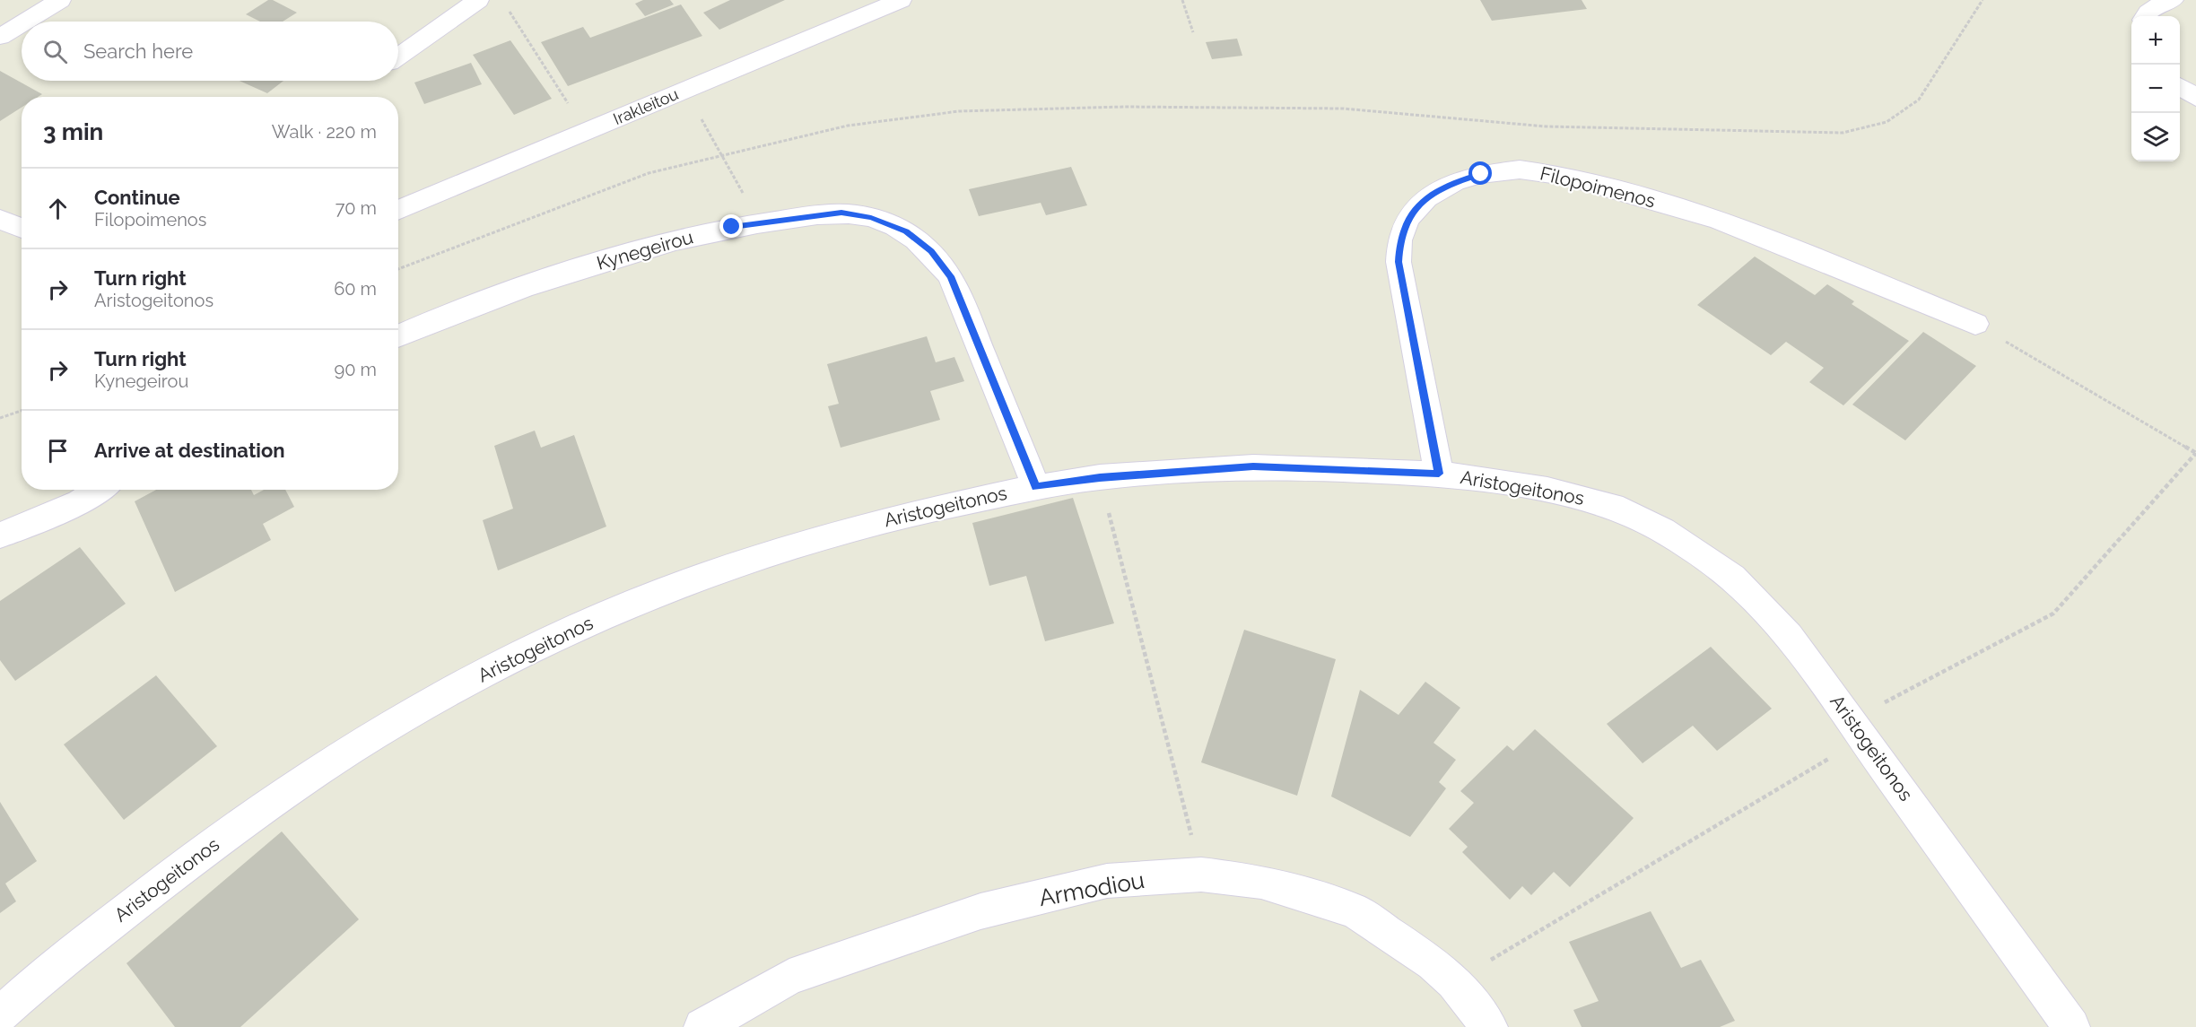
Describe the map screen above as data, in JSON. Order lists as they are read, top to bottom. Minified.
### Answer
{"streets":{"street":["Irakleitou","Filopoimenos","Kynegeirou","Aristogeitonos","Armodiou"]},"crossings":[["Filopoimenos","Aristogeitonos"],["Kynegeirou","Aristogeitonos"]],"page":{"map_buttons":["+","−"],"search":"Search here","heading":["3 min","Walk · 220 m"],"list":[["Continue","Filopoimenos","70 m"],["Turn right","Aristogeitonos","60 m"],["Turn right","Kynegeirou","90 m"],"Arrive at destination"]}}
